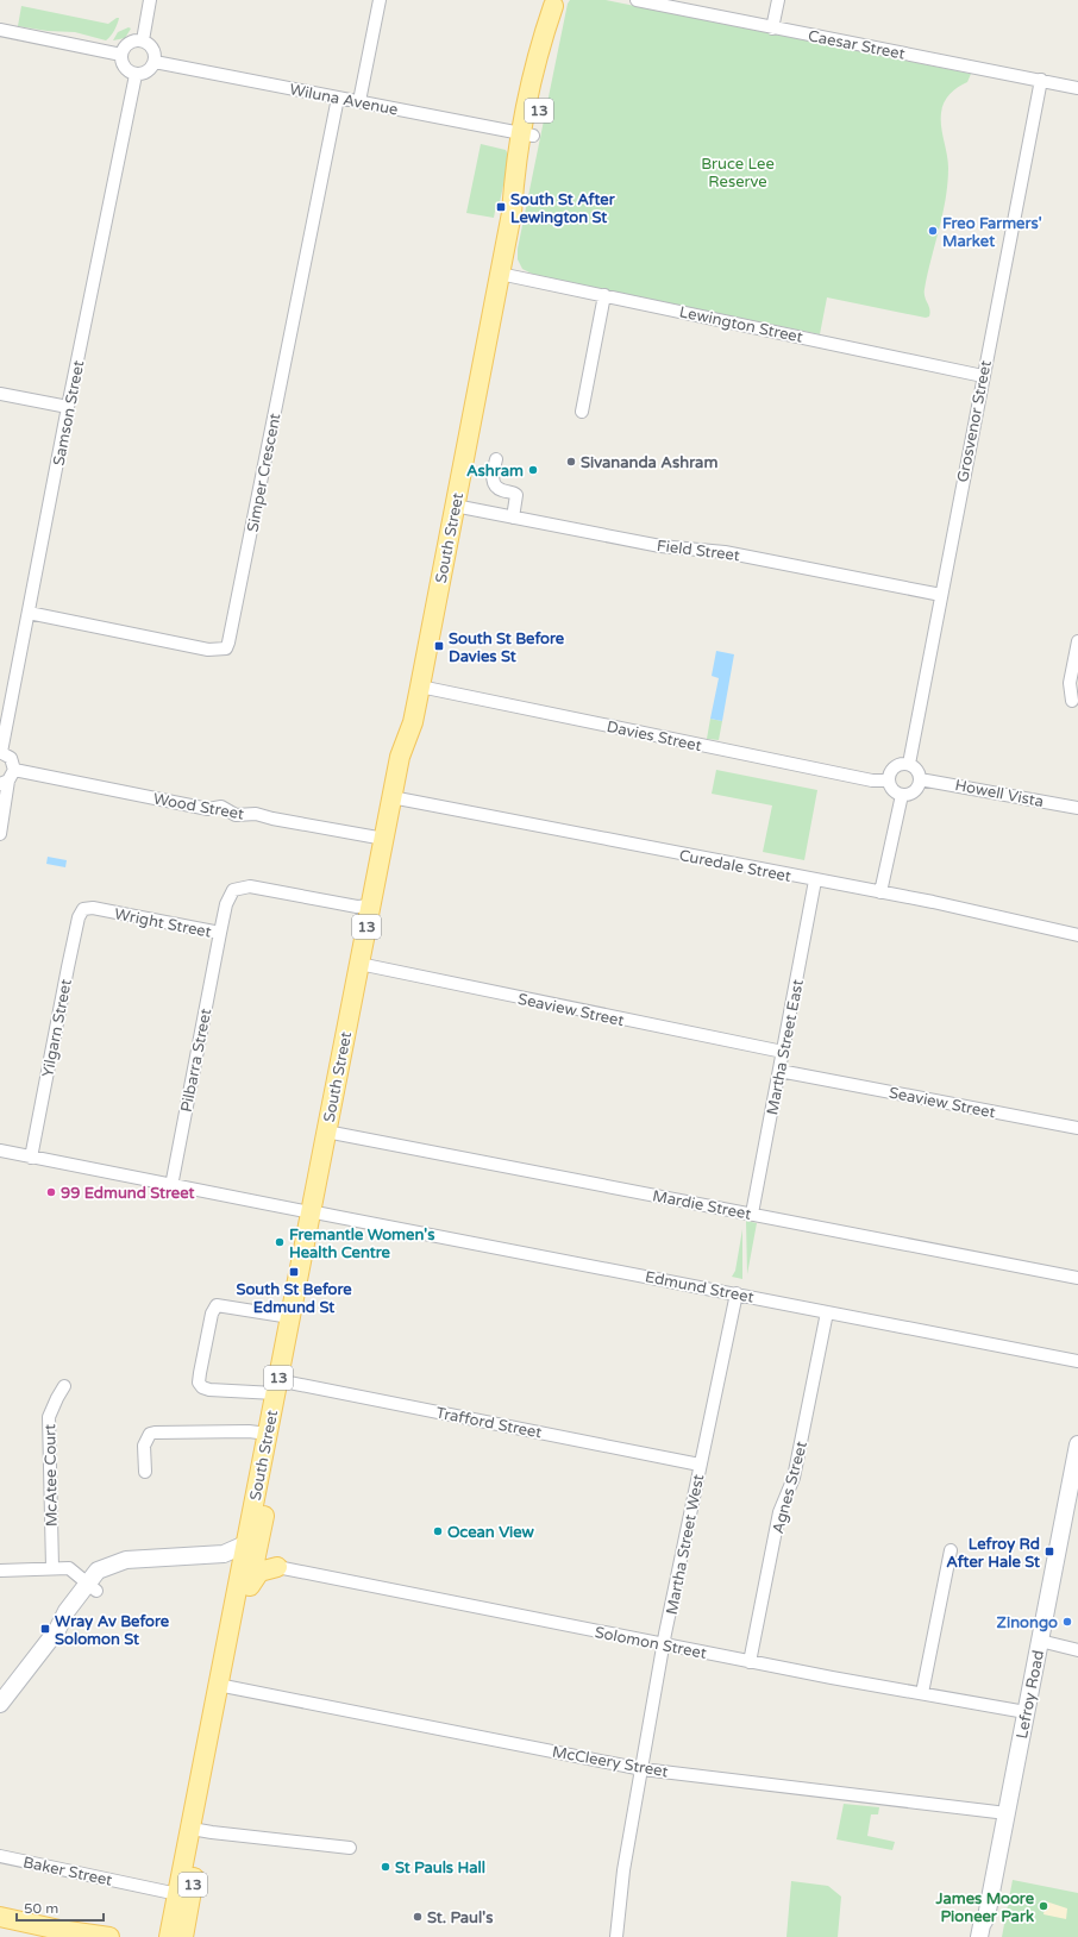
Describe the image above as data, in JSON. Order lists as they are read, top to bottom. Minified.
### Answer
{"streets":{"main road":["13","South Street"],"street":["Caesar Street","Wiluna Avenue","Lewington Street","Samson Street","Grosvenor Street","Simper Crescent","Field Street","Davies Street","Howell Vista","Wood Street","Curedale Street","Wright Street","Seaview Street","Yilgarn Street","Martha Street East","Pilbarra Street","Mardie Street","Edmund Street","Trafford Street","McAtee Court","Agnes Street","Martha Street West","Solomon Street","Lefroy Road","McCleery Street","Baker Street"]},"crossings":[["Caesar Street","Grosvenor Street"],["Wiluna Avenue","Samson Street"],["Wiluna Avenue","Simper Crescent"],["Wiluna Avenue","South Street"],["13","South Street"],["13","Solomon Street"],["13","McCleery Street"],["13","Baker Street"],["Lewington Street","Grosvenor Street"],["Lewington Street","South Street"],["Samson Street","Simper Crescent"],["Grosvenor Street","Field Street"],["Grosvenor Street","Davies Street"],["Grosvenor Street","Howell Vista"],["South Street","Field Street"],["South Street","Davies Street"],["South Street","Wood Street"],["South Street","Curedale Street"],["South Street","Wright Street"],["South Street","Seaview Street"],["South Street","Mardie Street"],["South Street","Edmund Street"],["South Street","Trafford Street"],["South Street","Solomon Street"],["Davies Street","Howell Vista"],["Curedale Street","Martha Street East"],["Wright Street","Yilgarn Street"],["Wright Street","Pilbarra Street"],["Seaview Street","Martha Street East"],["Yilgarn Street","Edmund Street"],["Martha Street East","Mardie Street"],["Pilbarra Street","Edmund Street"],["Edmund Street","Agnes Street"],["Edmund Street","Martha Street West"],["Trafford Street","Martha Street West"],["Agnes Street","Solomon Street"],["Martha Street West","Solomon Street"],["Martha Street West","McCleery Street"],["Solomon Street","Lefroy Road"],["Lefroy Road","McCleery Street"]],"parks":["Bruce Lee Reserve"],"places":{"transit":["South St After Lewington St","South St Before Davies St","South St Before Edmund St","Lefroy Rd After Hale St","Wray Av Before Solomon St"],"other":["Freo Farmers' Market","Sivananda Ashram","Ashram","99 Edmund Street","Fremantle Women's Health Centre","Ocean View","Zinongo","St Pauls Hall","James Moore Pioneer Park","St. Paul's"]},"scale_bar":"50 m"}
